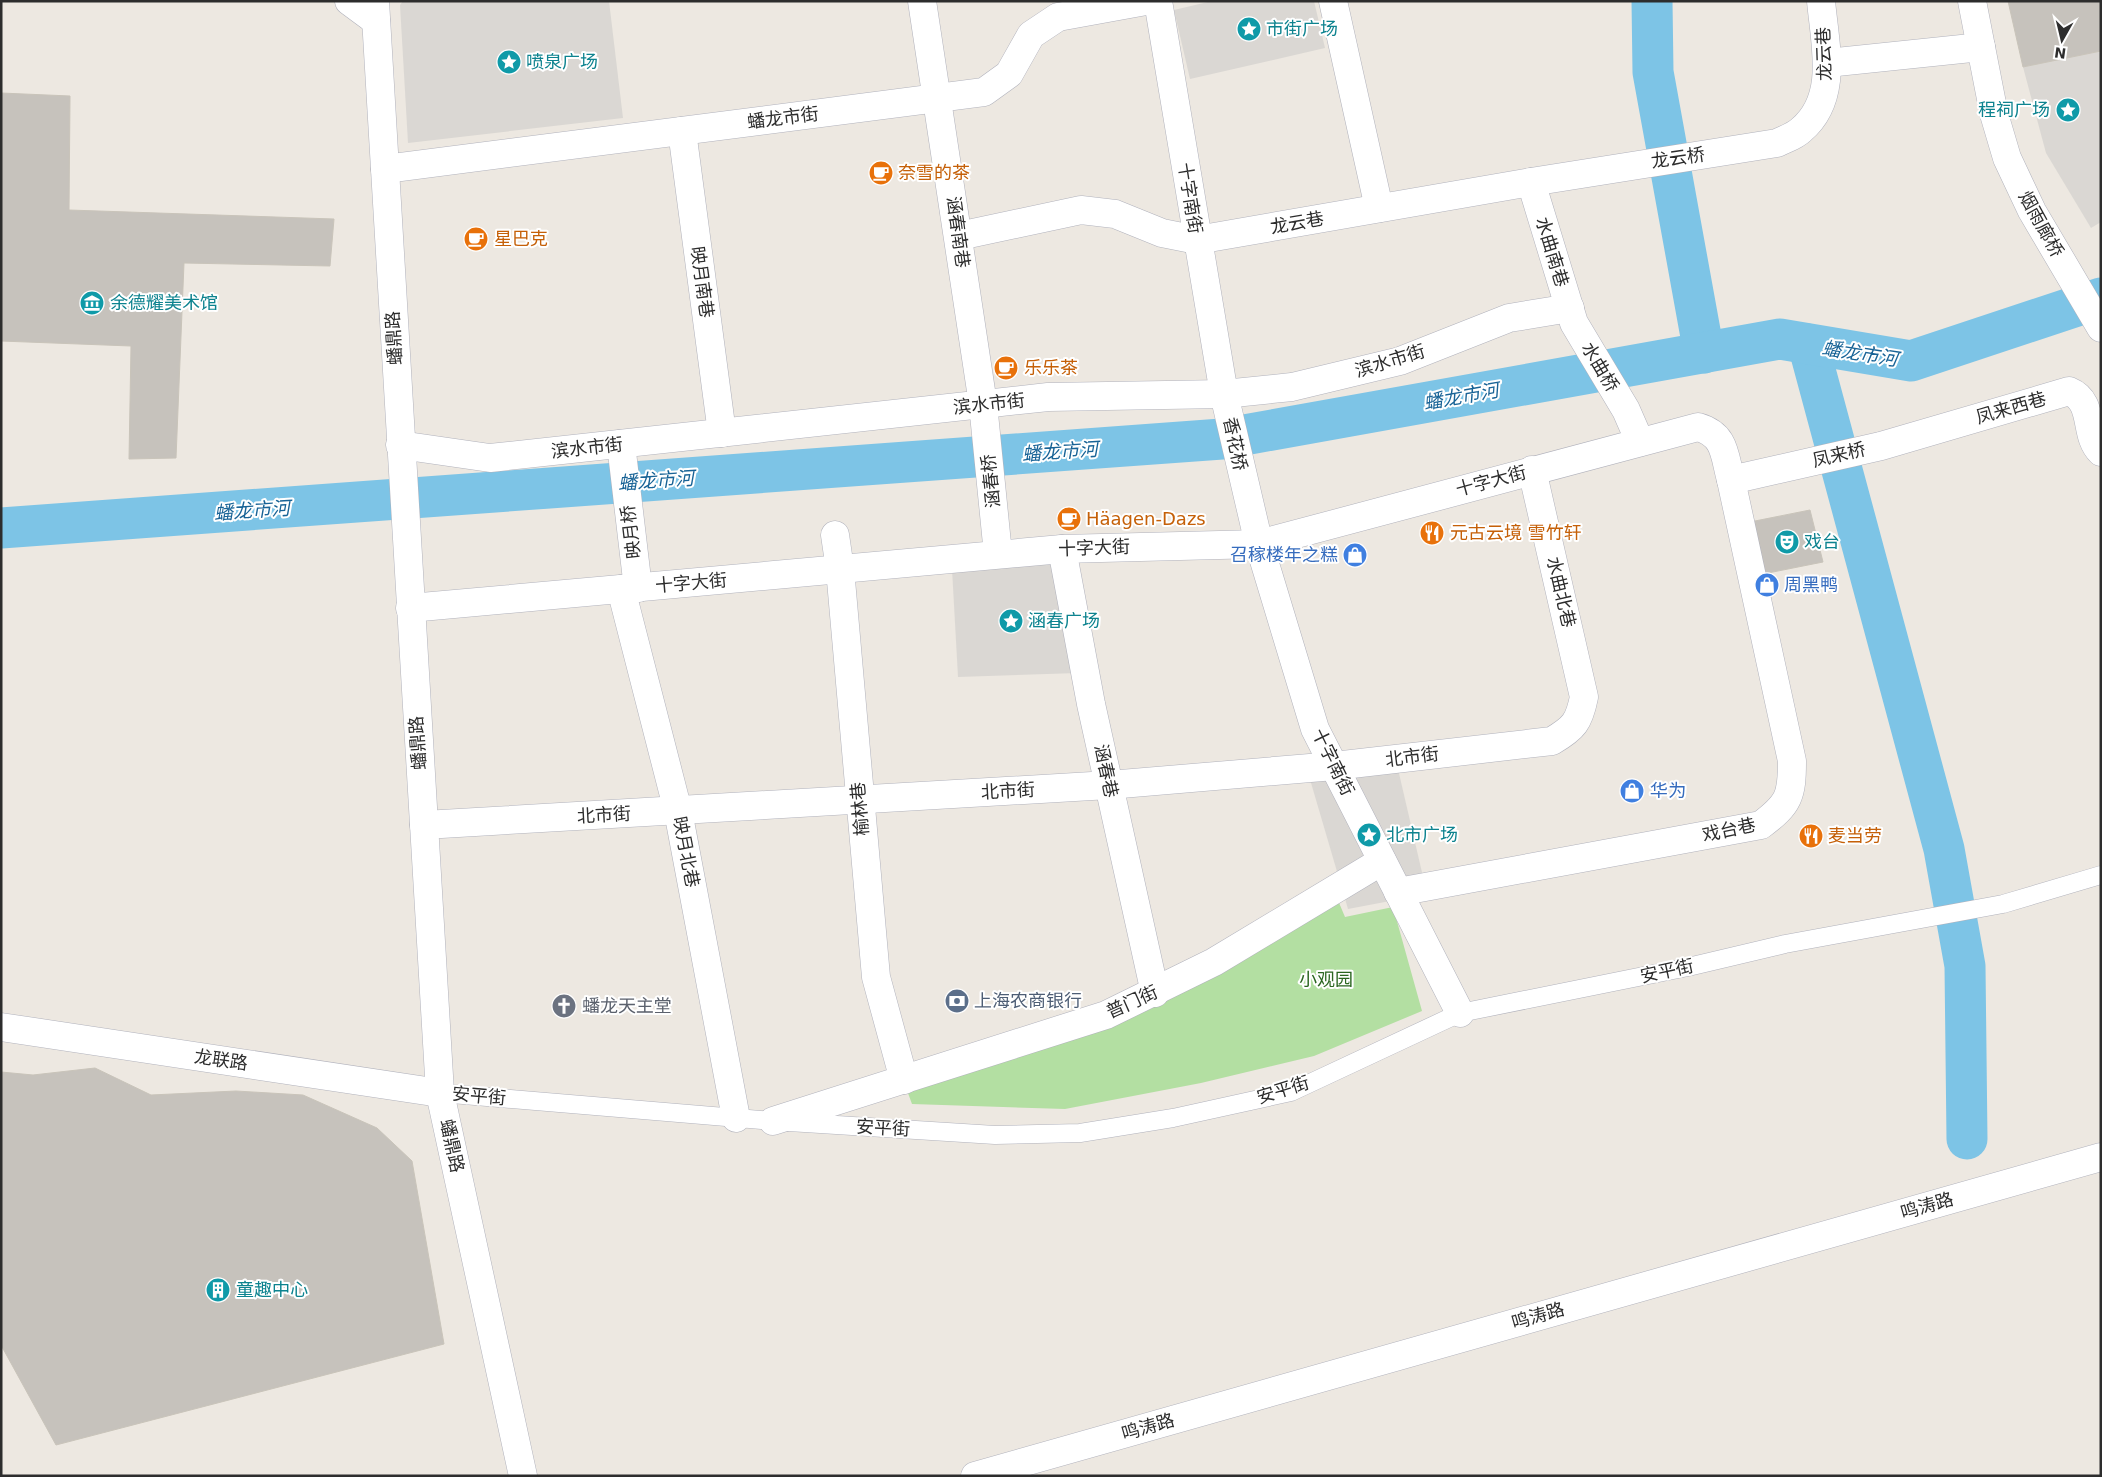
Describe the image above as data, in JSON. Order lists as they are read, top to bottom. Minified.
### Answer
{"streets":{"street":["龙云巷","蟠龙市街","龙云桥","十字南街","烟雨廊桥","涵春南巷","水曲南巷","映月南巷","蟠鼎路","滨水市街","水曲桥","凤来西巷","香花桥","凤来桥","涵春桥","十字大街","映月桥","水曲北巷","北市街","涵春巷","榆林巷","戏台巷","映月北巷","普门街","龙联路","鸣涛路"],"lane":["安平街"]},"crossings":[["龙云巷","龙云桥"],["龙云巷","十字南街"],["龙云巷","涵春南巷"],["龙云巷","水曲南巷"],["蟠龙市街","涵春南巷"],["蟠龙市街","映月南巷"],["蟠龙市街","蟠鼎路"],["十字南街","滨水市街"],["十字南街","香花桥"],["十字南街","十字大街"],["十字南街","北市街"],["十字南街","戏台巷"],["十字南街","安平街"],["十字南街","普门街"],["涵春南巷","滨水市街"],["涵春南巷","涵春桥"],["水曲南巷","滨水市街"],["水曲南巷","水曲桥"],["映月南巷","滨水市街"],["蟠鼎路","滨水市街"],["蟠鼎路","十字大街"],["蟠鼎路","北市街"],["蟠鼎路","安平街"],["蟠鼎路","龙联路"],["滨水市街","水曲桥"],["滨水市街","香花桥"],["滨水市街","涵春桥"],["滨水市街","映月桥"],["水曲桥","十字大街"],["凤来西巷","凤来桥"],["凤来桥","十字大街"],["凤来桥","戏台巷"],["涵春桥","十字大街"],["十字大街","映月桥"],["十字大街","水曲北巷"],["十字大街","涵春巷"],["十字大街","榆林巷"],["十字大街","戏台巷"],["十字大街","映月北巷"],["映月桥","映月北巷"],["水曲北巷","北市街"],["北市街","涵春巷"],["北市街","榆林巷"],["北市街","映月北巷"],["涵春巷","普门街"],["榆林巷","普门街"],["映月北巷","安平街"],["安平街","普门街"],["安平街","龙联路"]],"water":["蟠龙市河"],"parks":["小观园"],"places":{"place":["市街广场","喷泉广场","程祠广场","涵春广场","北市广场"],"cafe":["奈雪的茶","星巴克","乐乐茶","Häagen-Dazs"],"museum":["余德耀美术馆"],"restaurant":["元古云境 雪竹轩","麦当劳"],"theatre":["戏台"],"shop":["召稼楼年之糕","周黑鸭","华为"],"bank":["上海农商银行"],"church":["蟠龙天主堂"],"building":["童趣中心"]},"north":"bottom"}
